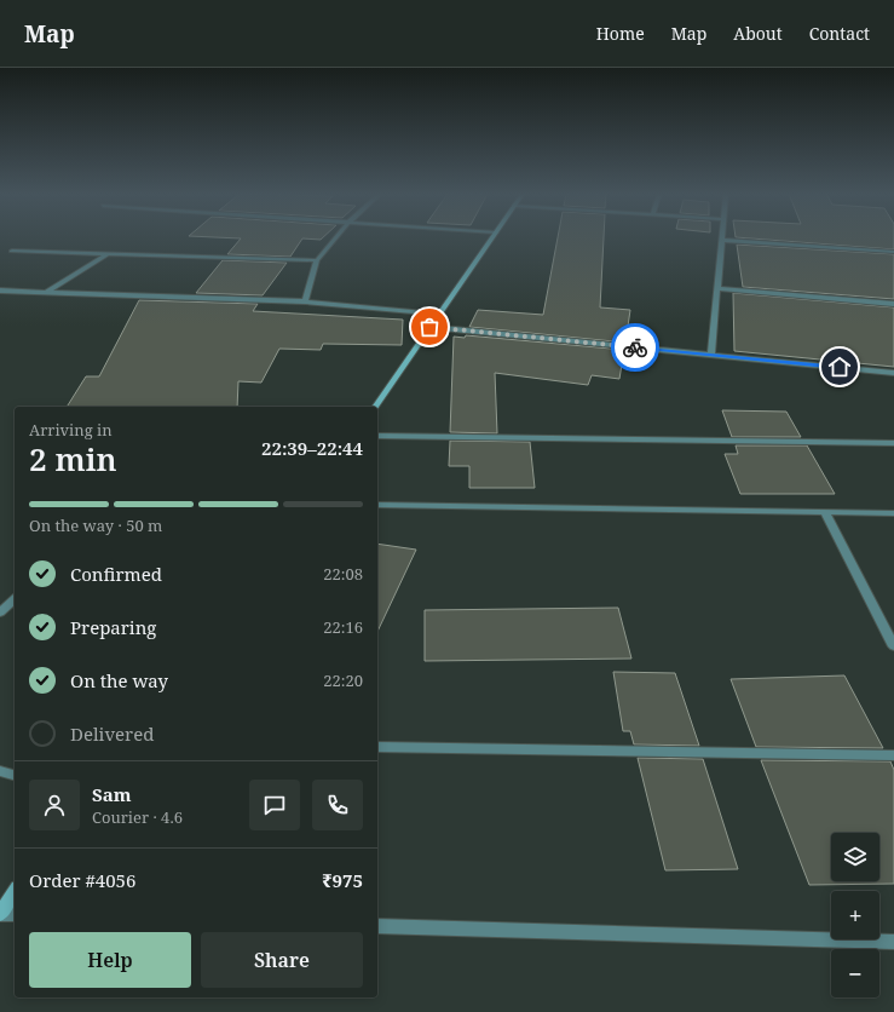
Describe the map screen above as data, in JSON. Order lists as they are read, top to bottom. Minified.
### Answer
{"page":{"header":"Map","nav":["Home","Map","About","Contact"],"heading":["2 min","Arriving in","22:39–22:44"],"panel":["Sam","Courier · 4.6","Order #4056","₹975"],"bar":"On the way · 50 m","list":[["Confirmed","22:08"],["Preparing","22:16"],["On the way","22:20"],"Delivered"],"map_buttons":["+","−"],"buttons":["Help","Share"]}}
